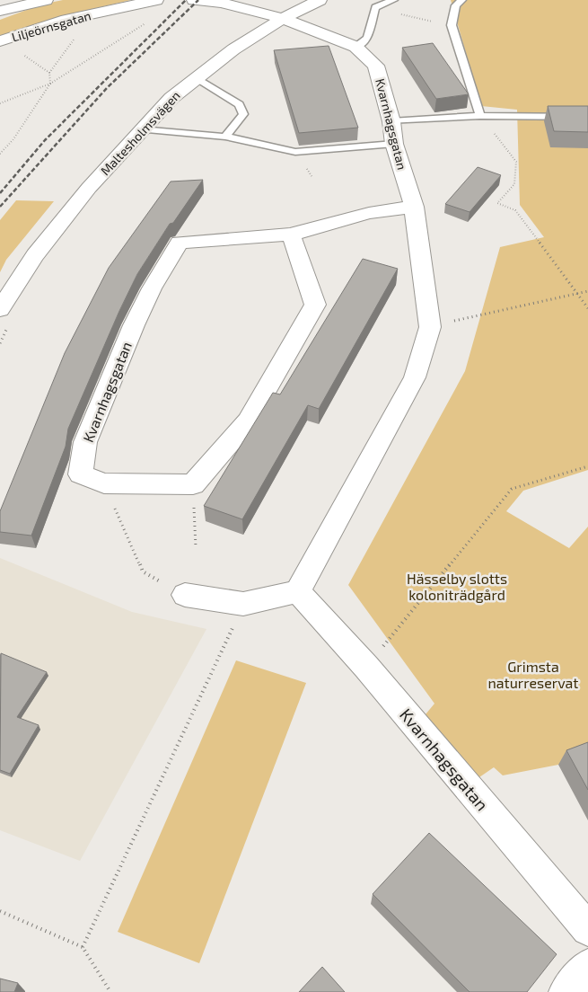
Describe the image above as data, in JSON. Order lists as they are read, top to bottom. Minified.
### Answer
{"streets":{"street":["Liljeörnsgatan","Kvarnhagsgatan","Maltesholmsvägen"]},"crossings":[["Kvarnhagsgatan","Maltesholmsvägen"]],"parks":["Hässelby slotts koloniträdgård","Grimsta naturreservat"]}
